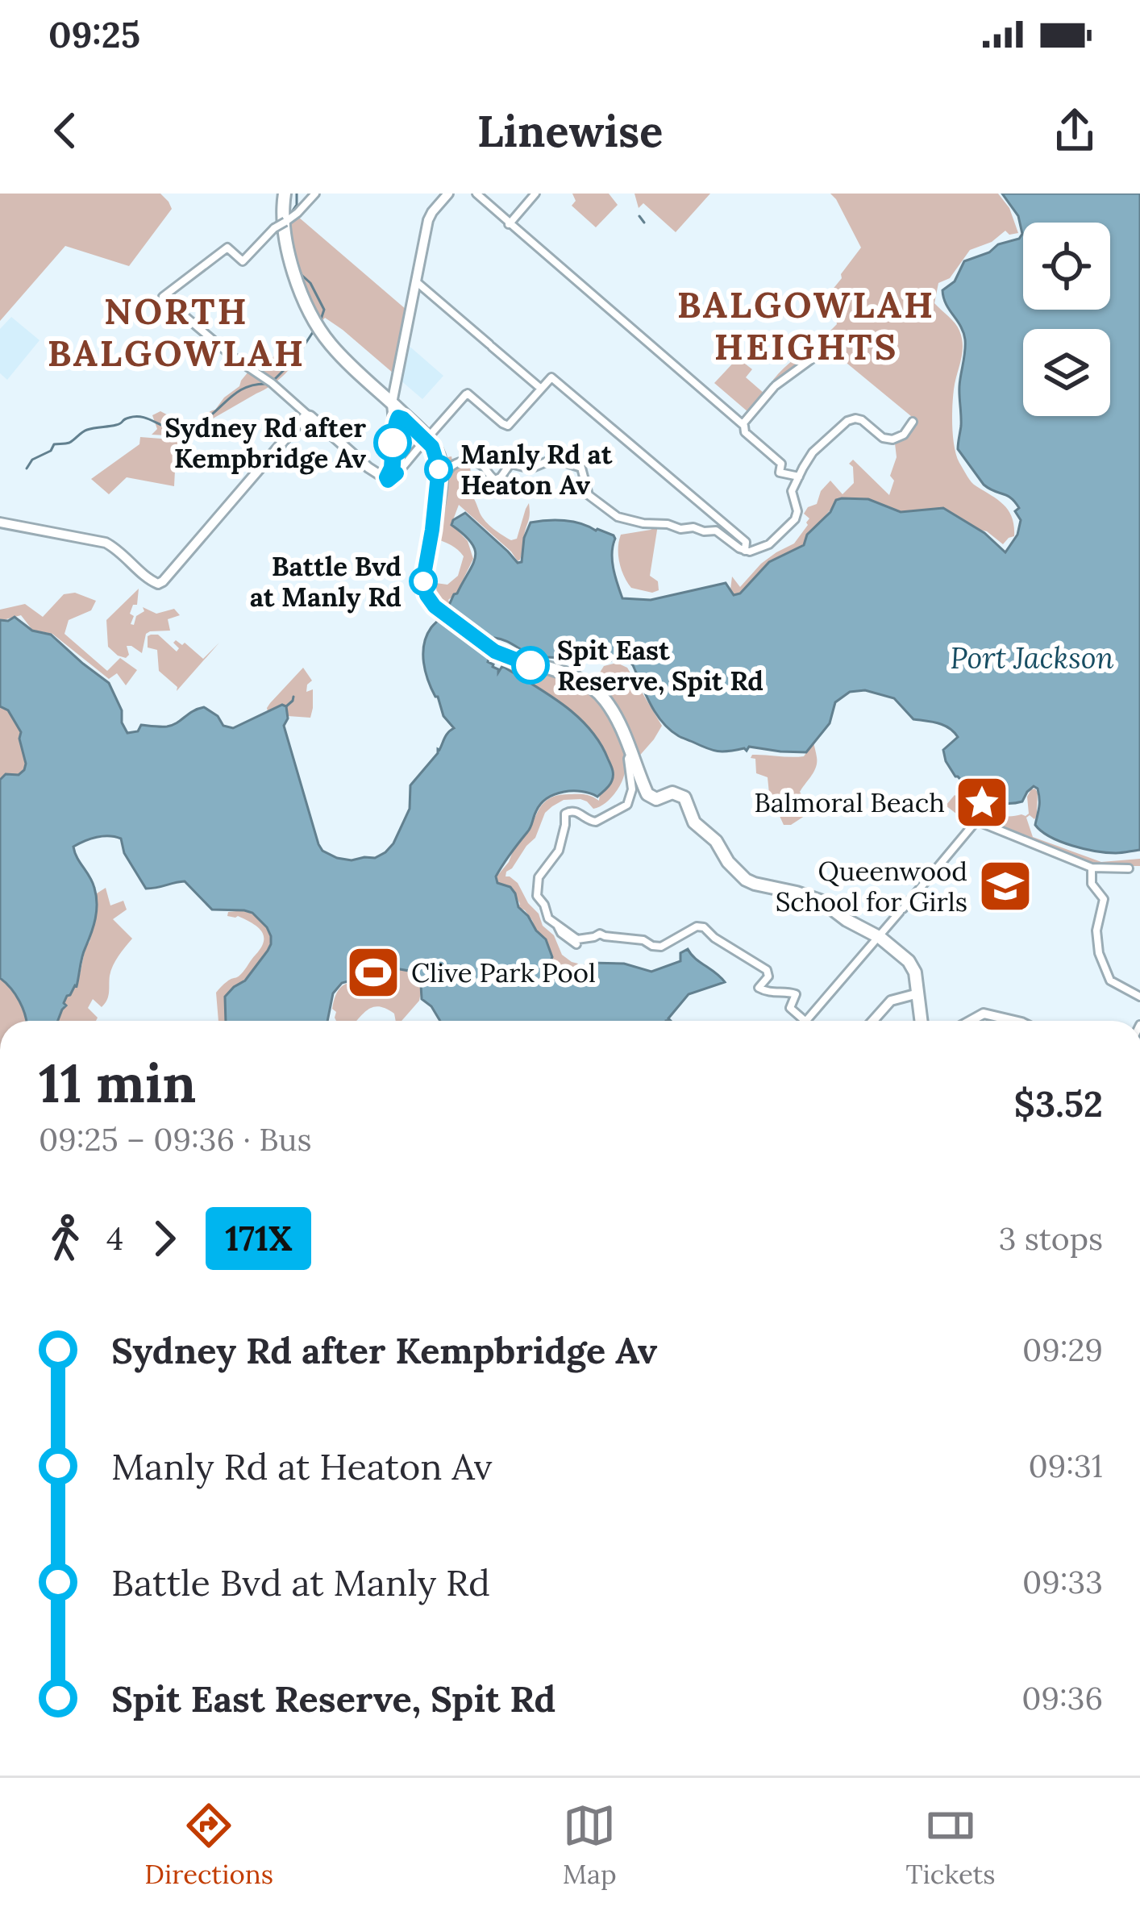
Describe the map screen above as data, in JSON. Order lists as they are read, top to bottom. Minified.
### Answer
{"districts":["BALGOWLAH HEIGHTS","NORTH BALGOWLAH"],"water":["Port Jackson"],"places":{"other":["Sydney Rd after Kempbridge Av","Manly Rd at Heaton Av","Battle Bvd at Manly Rd","Spit East Reserve, Spit Rd"],"place":["Balmoral Beach"],"school or university":["Queenwood School for Girls"],"sports":["Clive Park Pool"]},"lines":["bus line 171X"],"page":{"status":"09:25","header":"Linewise","heading":["11 min","09:25 – 09:36 · Bus","$3.52"],"legs":["4","171X","3 stops"],"list":[{"name":"Sydney Rd after Kempbridge Av","value":"09:29"},{"name":"Manly Rd at Heaton Av","value":"09:31"},{"name":"Battle Bvd at Manly Rd","value":"09:33"},{"name":"Spit East Reserve, Spit Rd","value":"09:36"}],"tabs":["Directions","Map","Tickets"]}}
